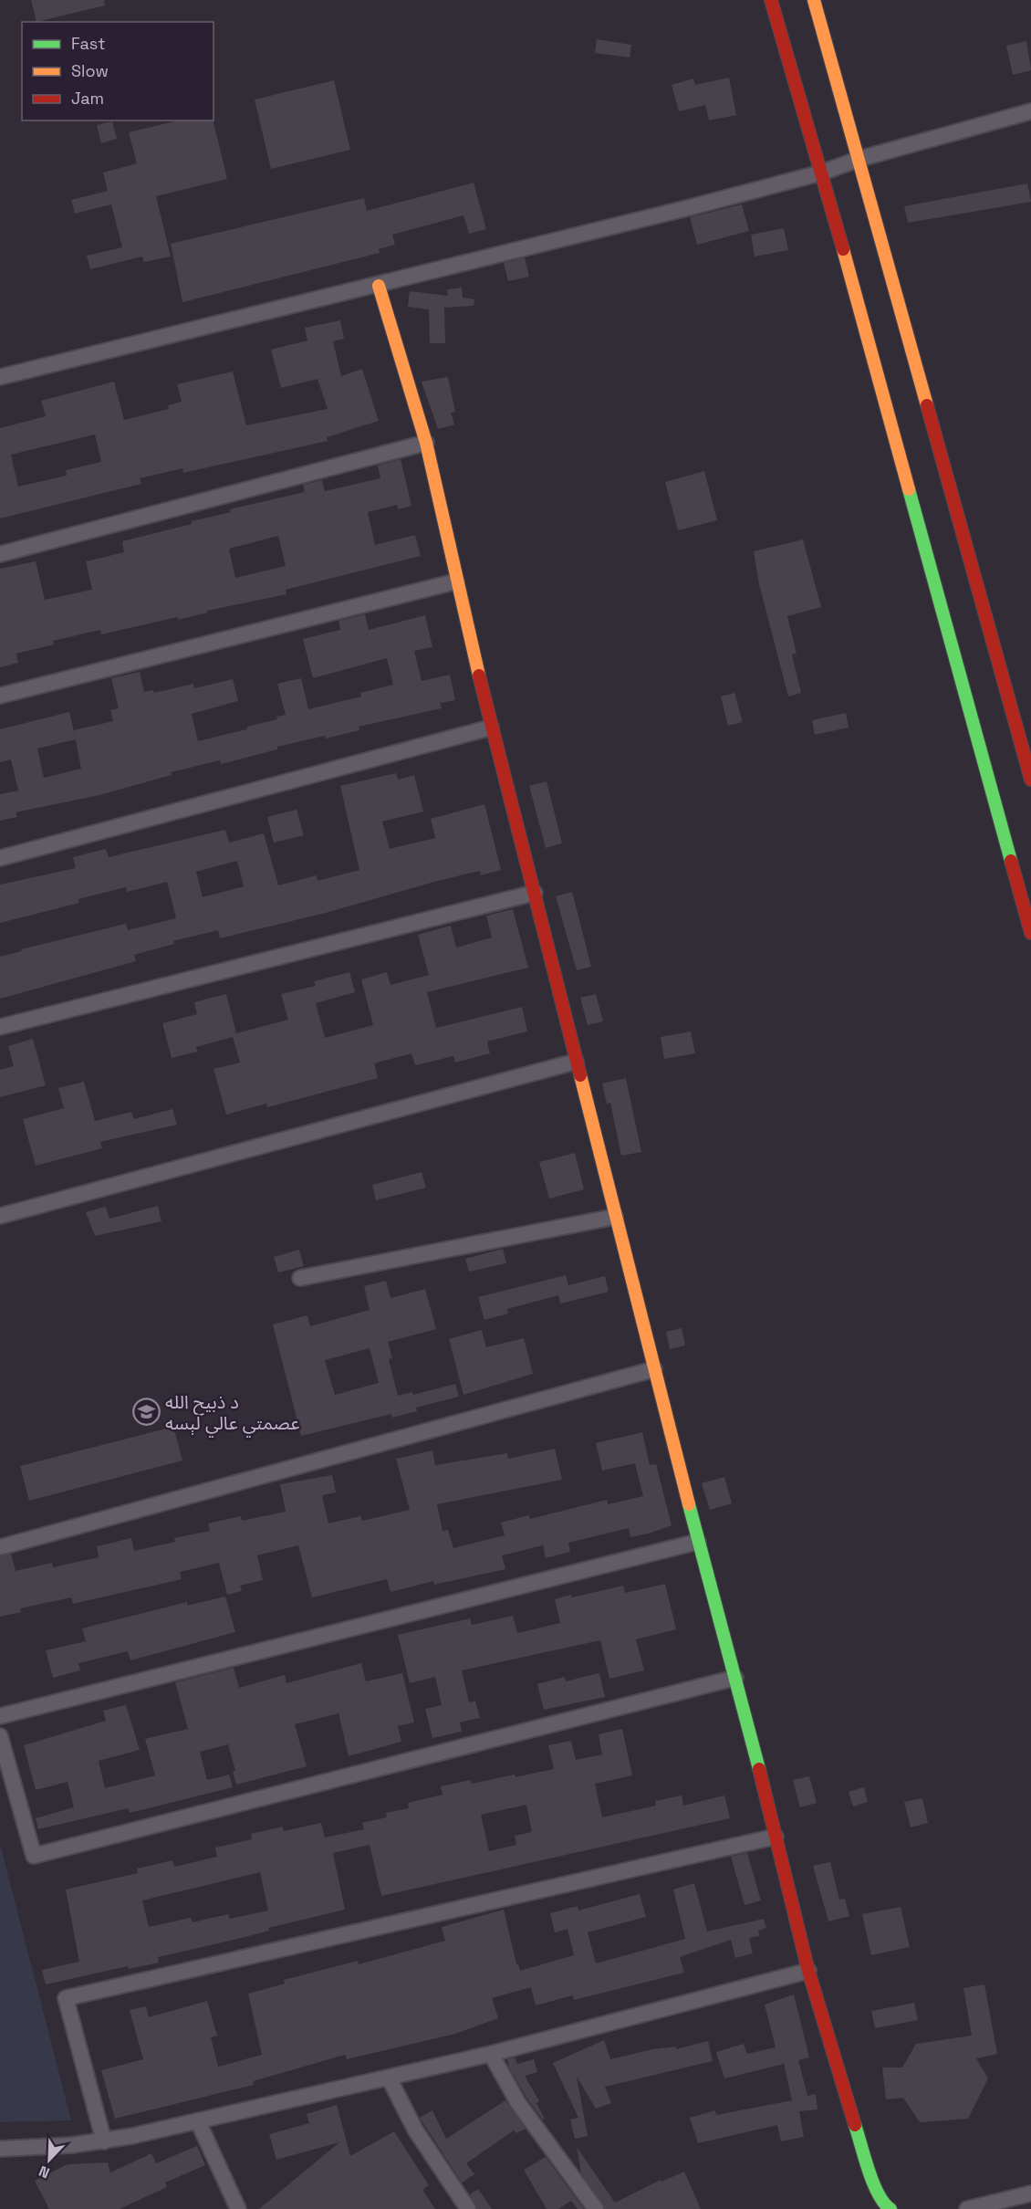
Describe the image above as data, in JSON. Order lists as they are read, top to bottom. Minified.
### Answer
{"places":{"school or university":["د ذبیح الله عصمتي عالي لېسه"]},"legend":["Fast","Slow","Jam"],"north":"bottom left"}
